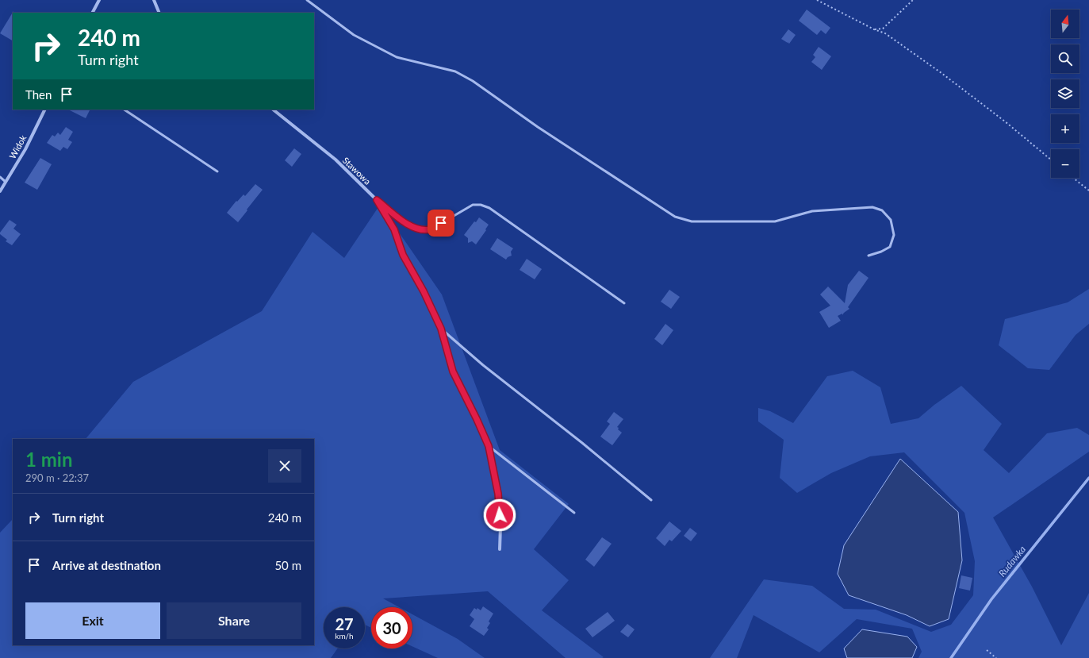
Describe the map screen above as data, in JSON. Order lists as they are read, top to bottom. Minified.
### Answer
{"streets":{"street":["Widok","Stawowa"]},"water":["Rudawka"],"north":"top","page":{"map_buttons":["+","−"],"turn":["240 m","Turn right"],"then":"Then","heading":["1 min","290 m · 22:37"],"list":[{"name":"Turn right","value":"240 m"},{"name":"Arrive at destination","value":"50 m"}],"buttons":["Exit","Share"],"speed":"27 km/h","limit":"30"}}
